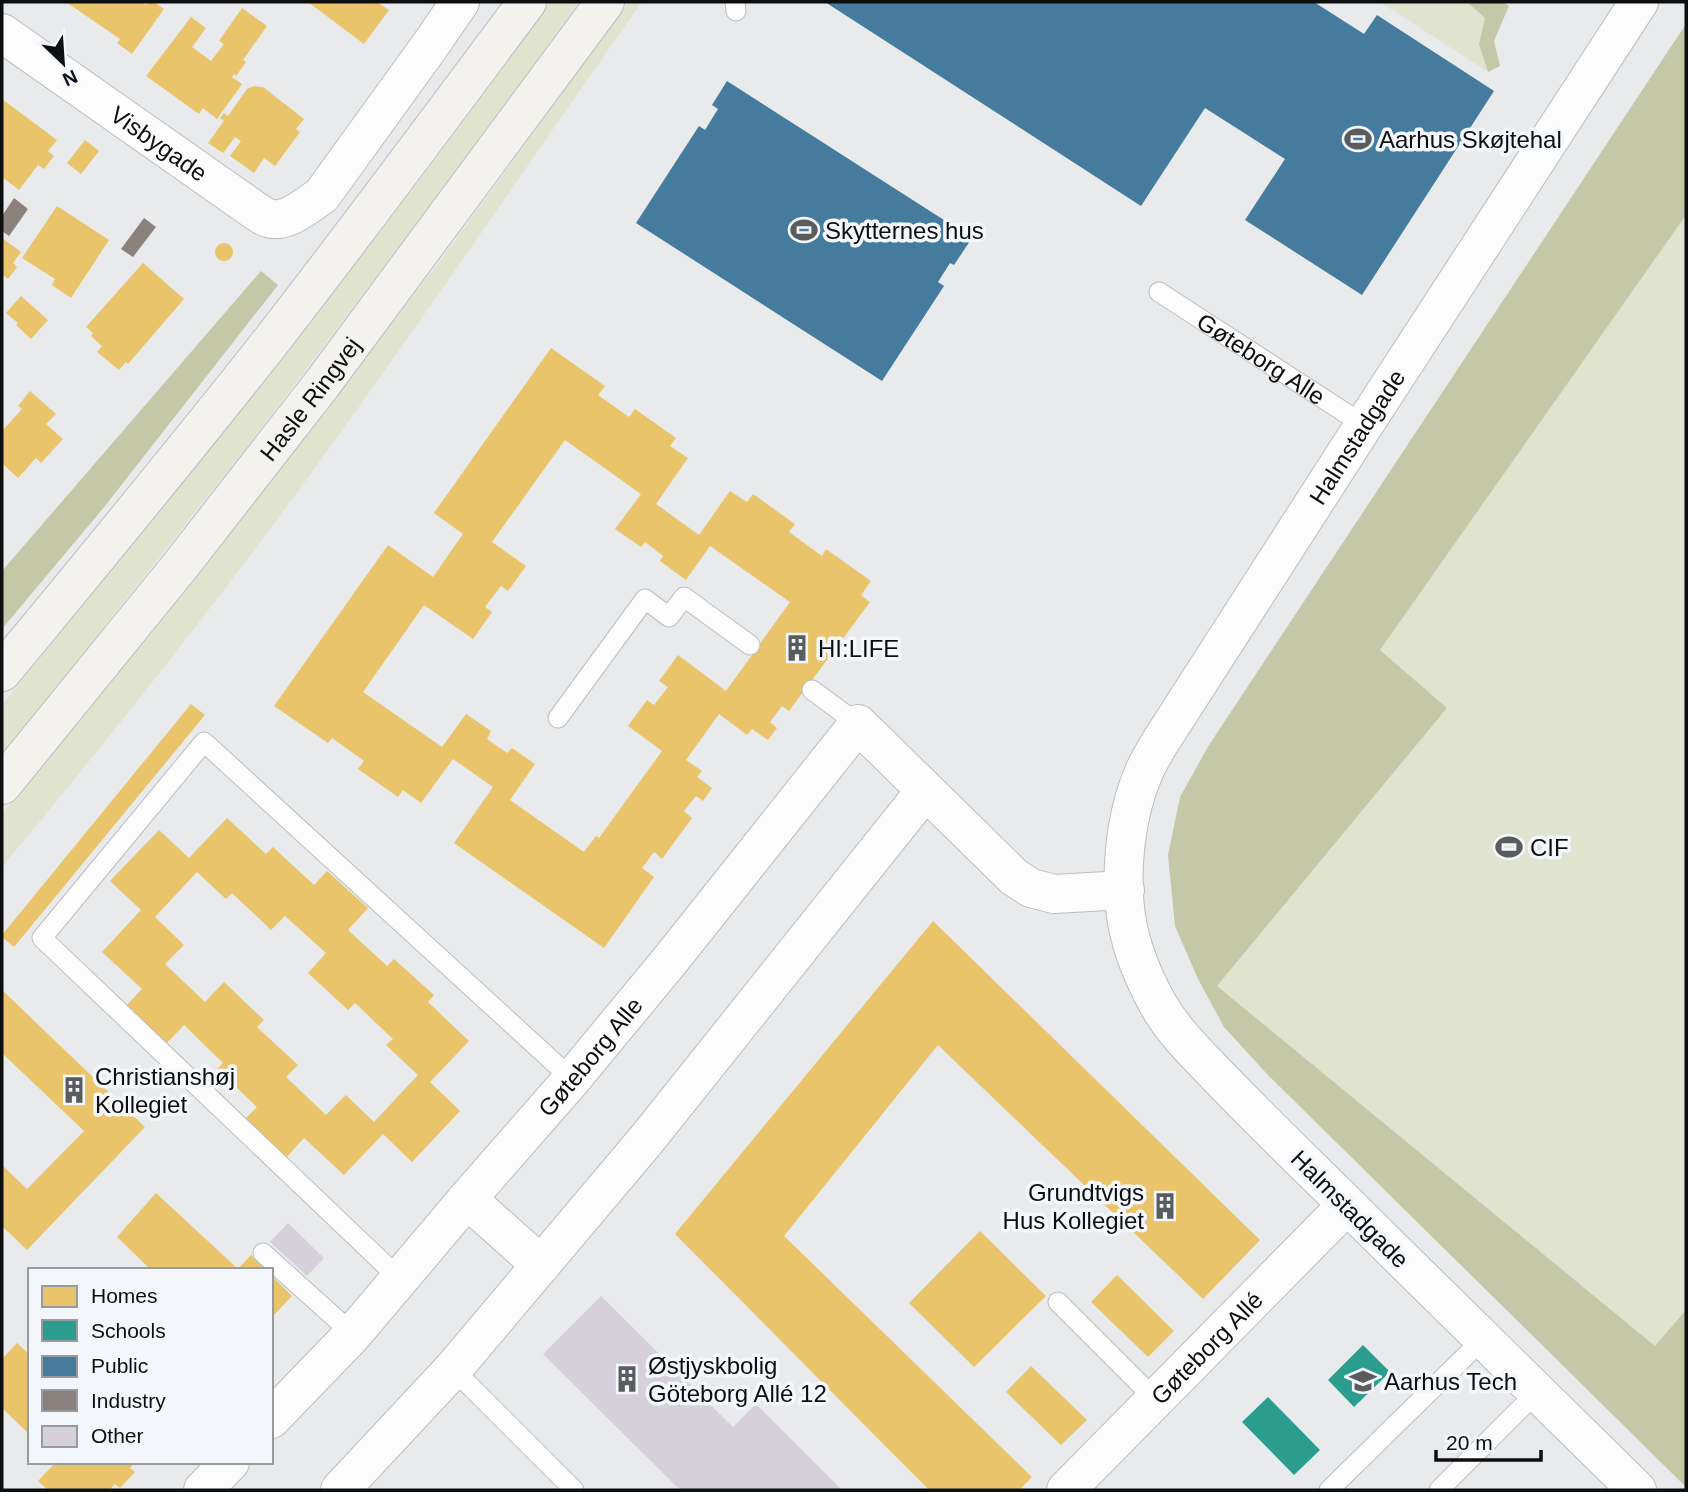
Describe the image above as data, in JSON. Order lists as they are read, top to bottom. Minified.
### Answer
{"streets":{"main road":["Hasle Ringvej"],"street":["Visbygade","Gøteborg Alle","Halmstadgade","Gøteborg Allé"]},"crossings":[["Gøteborg Alle","Halmstadgade"],["Halmstadgade","Gøteborg Allé"]],"places":{"sports":["Aarhus Skøjtehal","Skytternes hus","CIF"],"building":["HI:LIFE","Christianshøj Kollegiet","Grundtvigs Hus Kollegiet","Østjyskbolig Göteborg Allé 12"],"school or university":["Aarhus Tech"]},"legend":["Homes","Schools","Public","Industry","Other"],"scale_bar":"20 m","north":"bottom right"}
